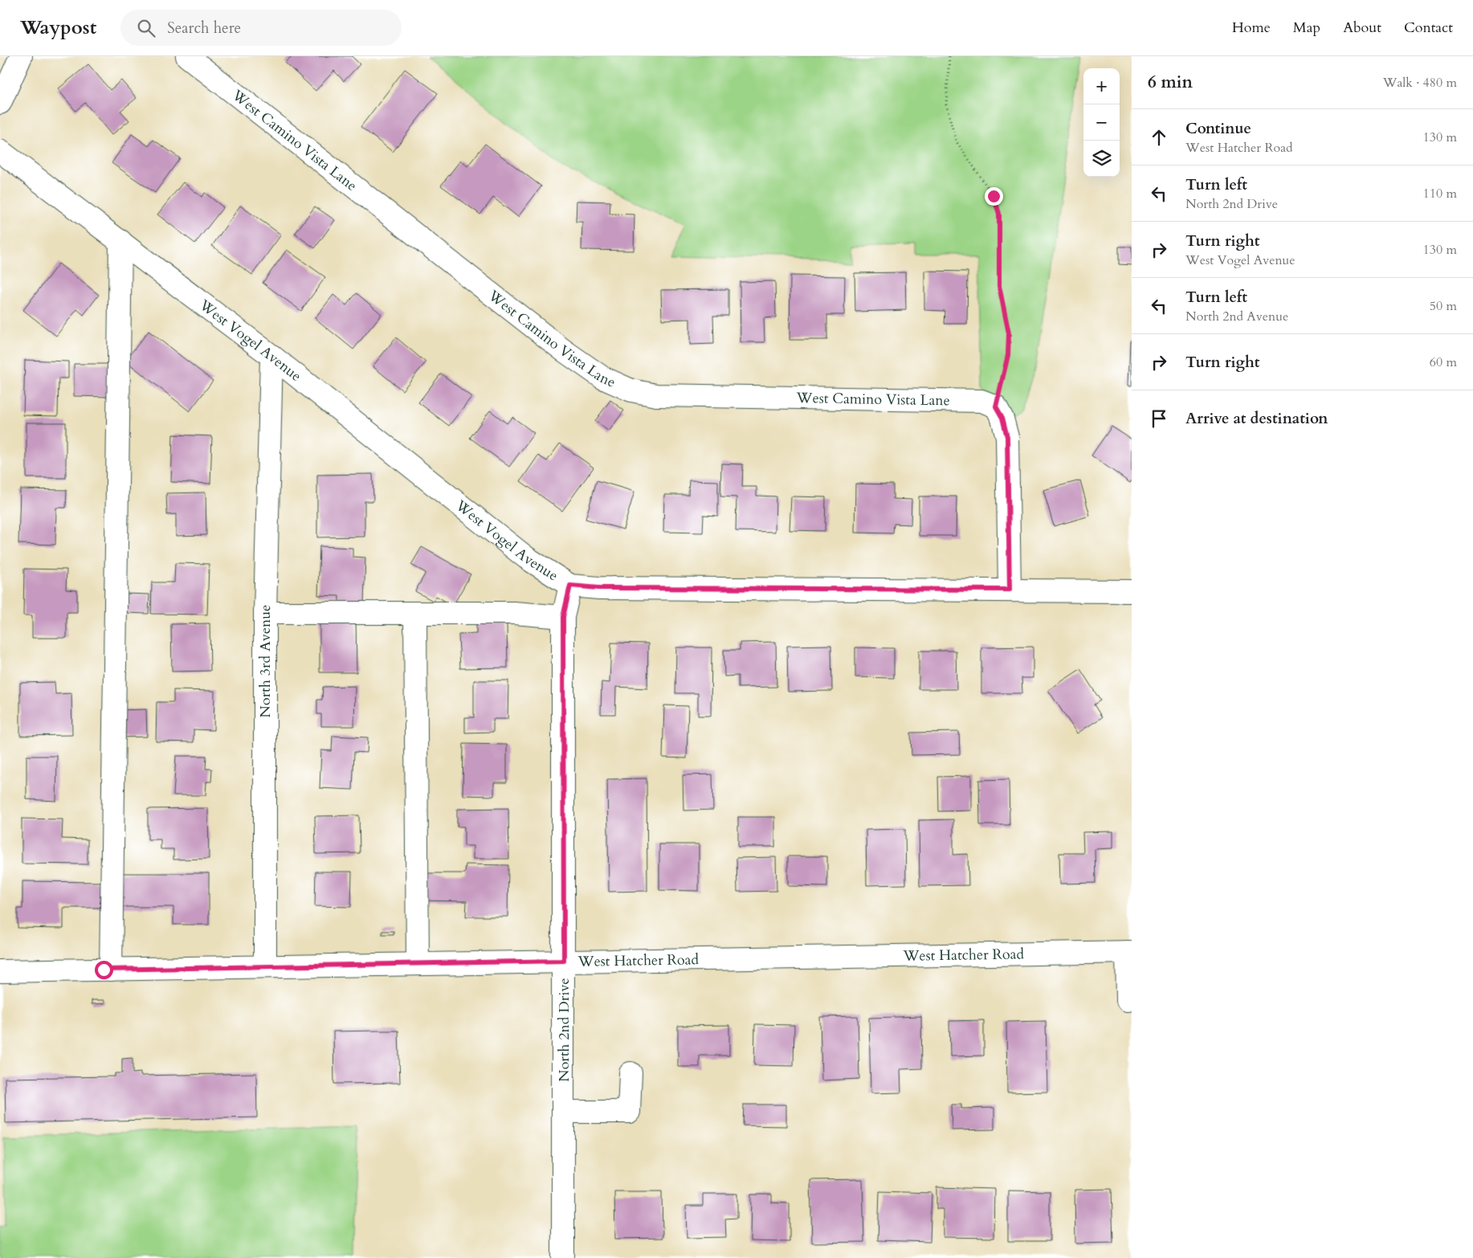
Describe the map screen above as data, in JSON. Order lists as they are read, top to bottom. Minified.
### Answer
{"streets":{"street":["West Camino Vista Lane","West Vogel Avenue","North 3rd Avenue","West Hatcher Road","North 2nd Drive"]},"crossings":[["West Vogel Avenue","North 3rd Avenue"],["West Vogel Avenue","North 2nd Drive"],["North 3rd Avenue","West Hatcher Road"],["West Hatcher Road","North 2nd Drive"]],"page":{"header":"Waypost","search":"Search here","nav":["Home","Map","About","Contact"],"heading":["6 min","Walk · 480 m"],"map_buttons":["+","−"],"list":[["Continue","West Hatcher Road","130 m"],["Turn left","North 2nd Drive","110 m"],["Turn right","West Vogel Avenue","130 m"],["Turn left","North 2nd Avenue","50 m"],["Turn right","60 m"],"Arrive at destination"]}}
